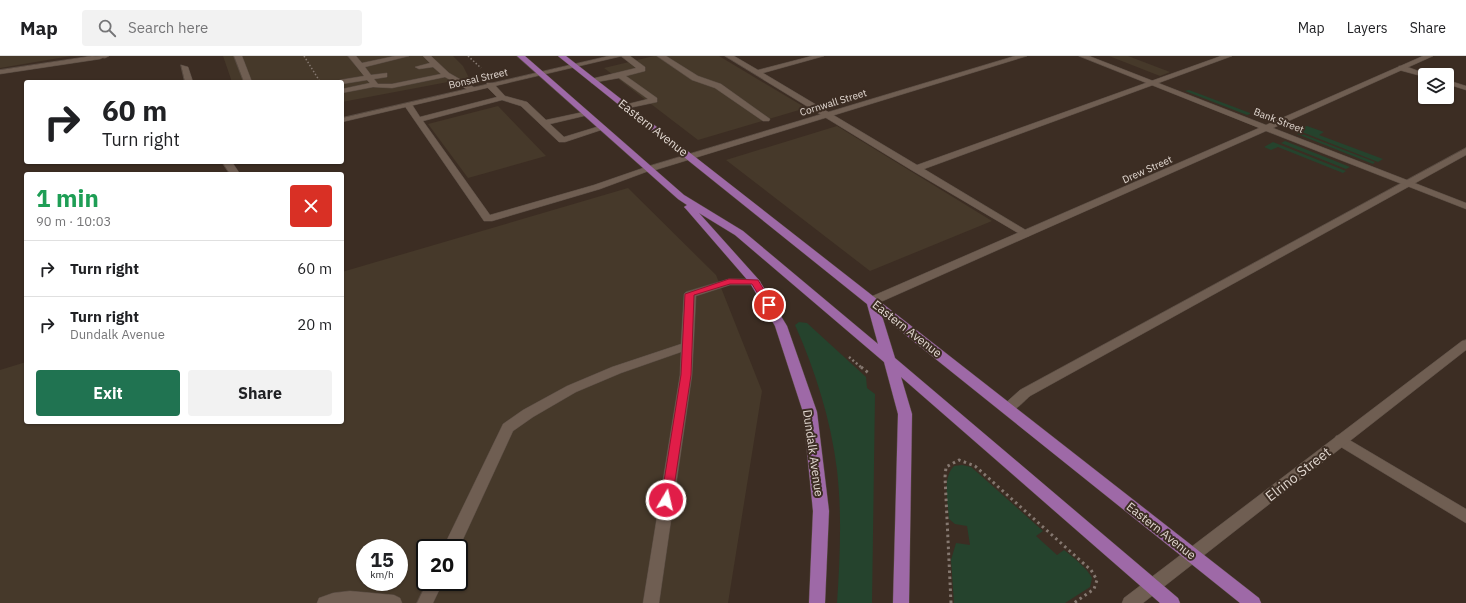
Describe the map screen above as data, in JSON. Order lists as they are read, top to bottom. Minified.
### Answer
{"streets":{"main road":["Eastern Avenue","Dundalk Avenue"],"street":["Bonsal Street","Cornwall Street","Bank Street","Drew Street","Elrino Street"]},"crossings":[["Bonsal Street","Eastern Avenue"],["Cornwall Street","Eastern Avenue"],["Bank Street","Drew Street"],["Eastern Avenue","Drew Street"],["Eastern Avenue","Elrino Street"]],"page":{"header":"Map","search":"Search here","nav":["Map","Layers","Share"],"turn":["60 m","Turn right"],"heading":["1 min","90 m · 10:03"],"list":[{"name":"Turn right","value":"60 m"},{"name":"Turn right","note":"Dundalk Avenue","value":"20 m"}],"buttons":["Exit","Share"],"speed":"15 km/h","limit":"20"}}
